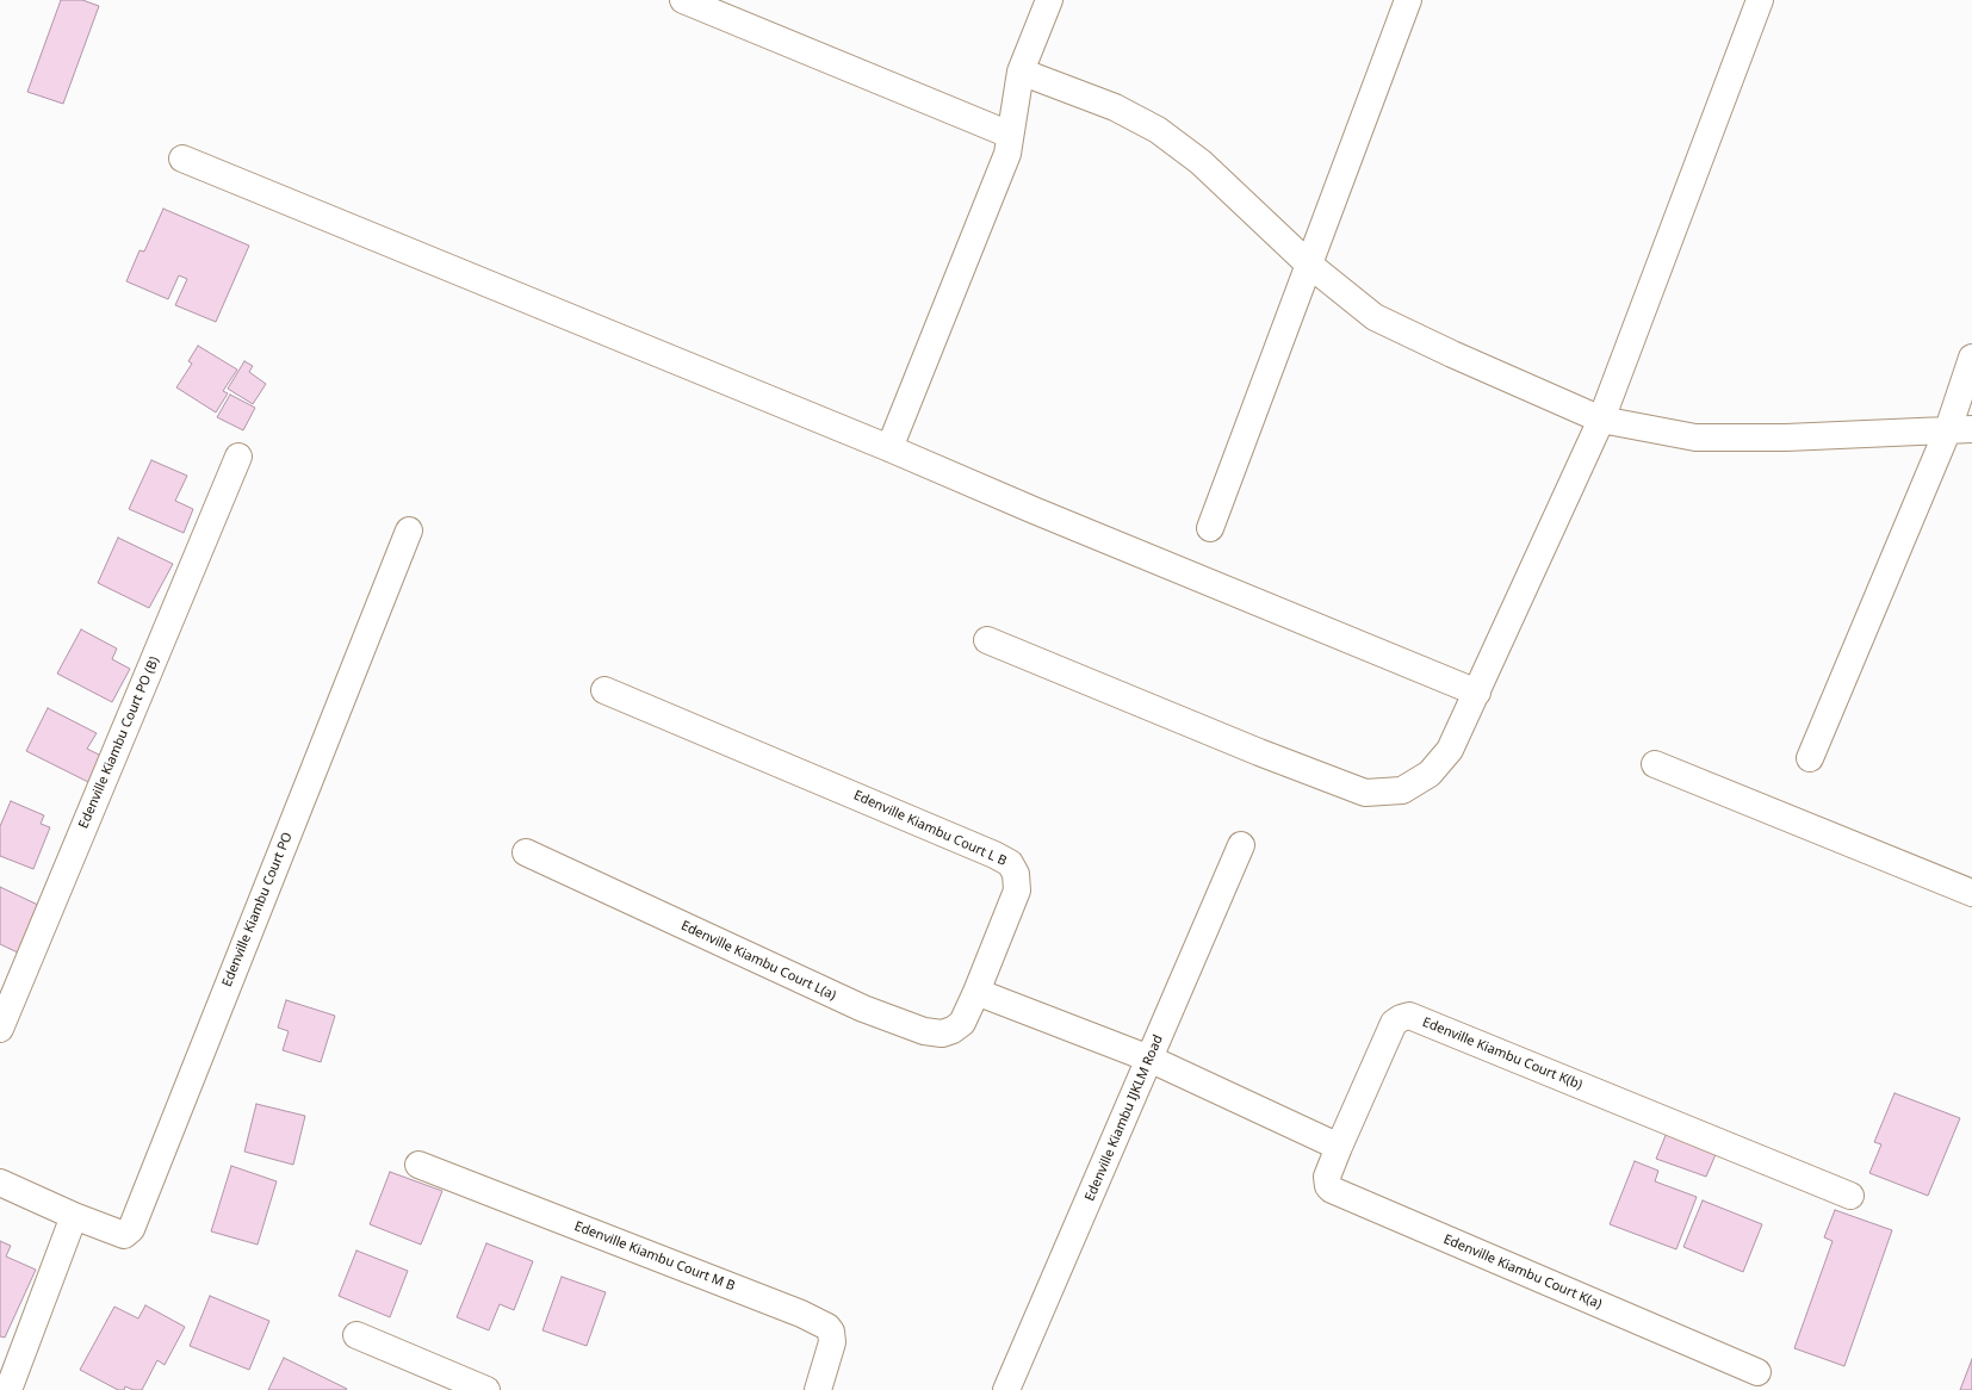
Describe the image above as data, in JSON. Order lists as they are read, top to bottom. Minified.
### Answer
{"streets":{"street":["Edenville Kiambu Court PO (B)","Edenville Kiambu Court L B","Edenville Kiambu Court PO","Edenville Kiambu Court L(a)","Edenville Kiambu Court K(b)","Edenville Kiambu IJKLM Road","Edenville Kiambu Court M B","Edenville Kiambu Court K(a)"]},"crossings":[["Edenville Kiambu Court L B","Edenville Kiambu Court L(a)"],["Edenville Kiambu Court K(b)","Edenville Kiambu Court K(a)"]]}
